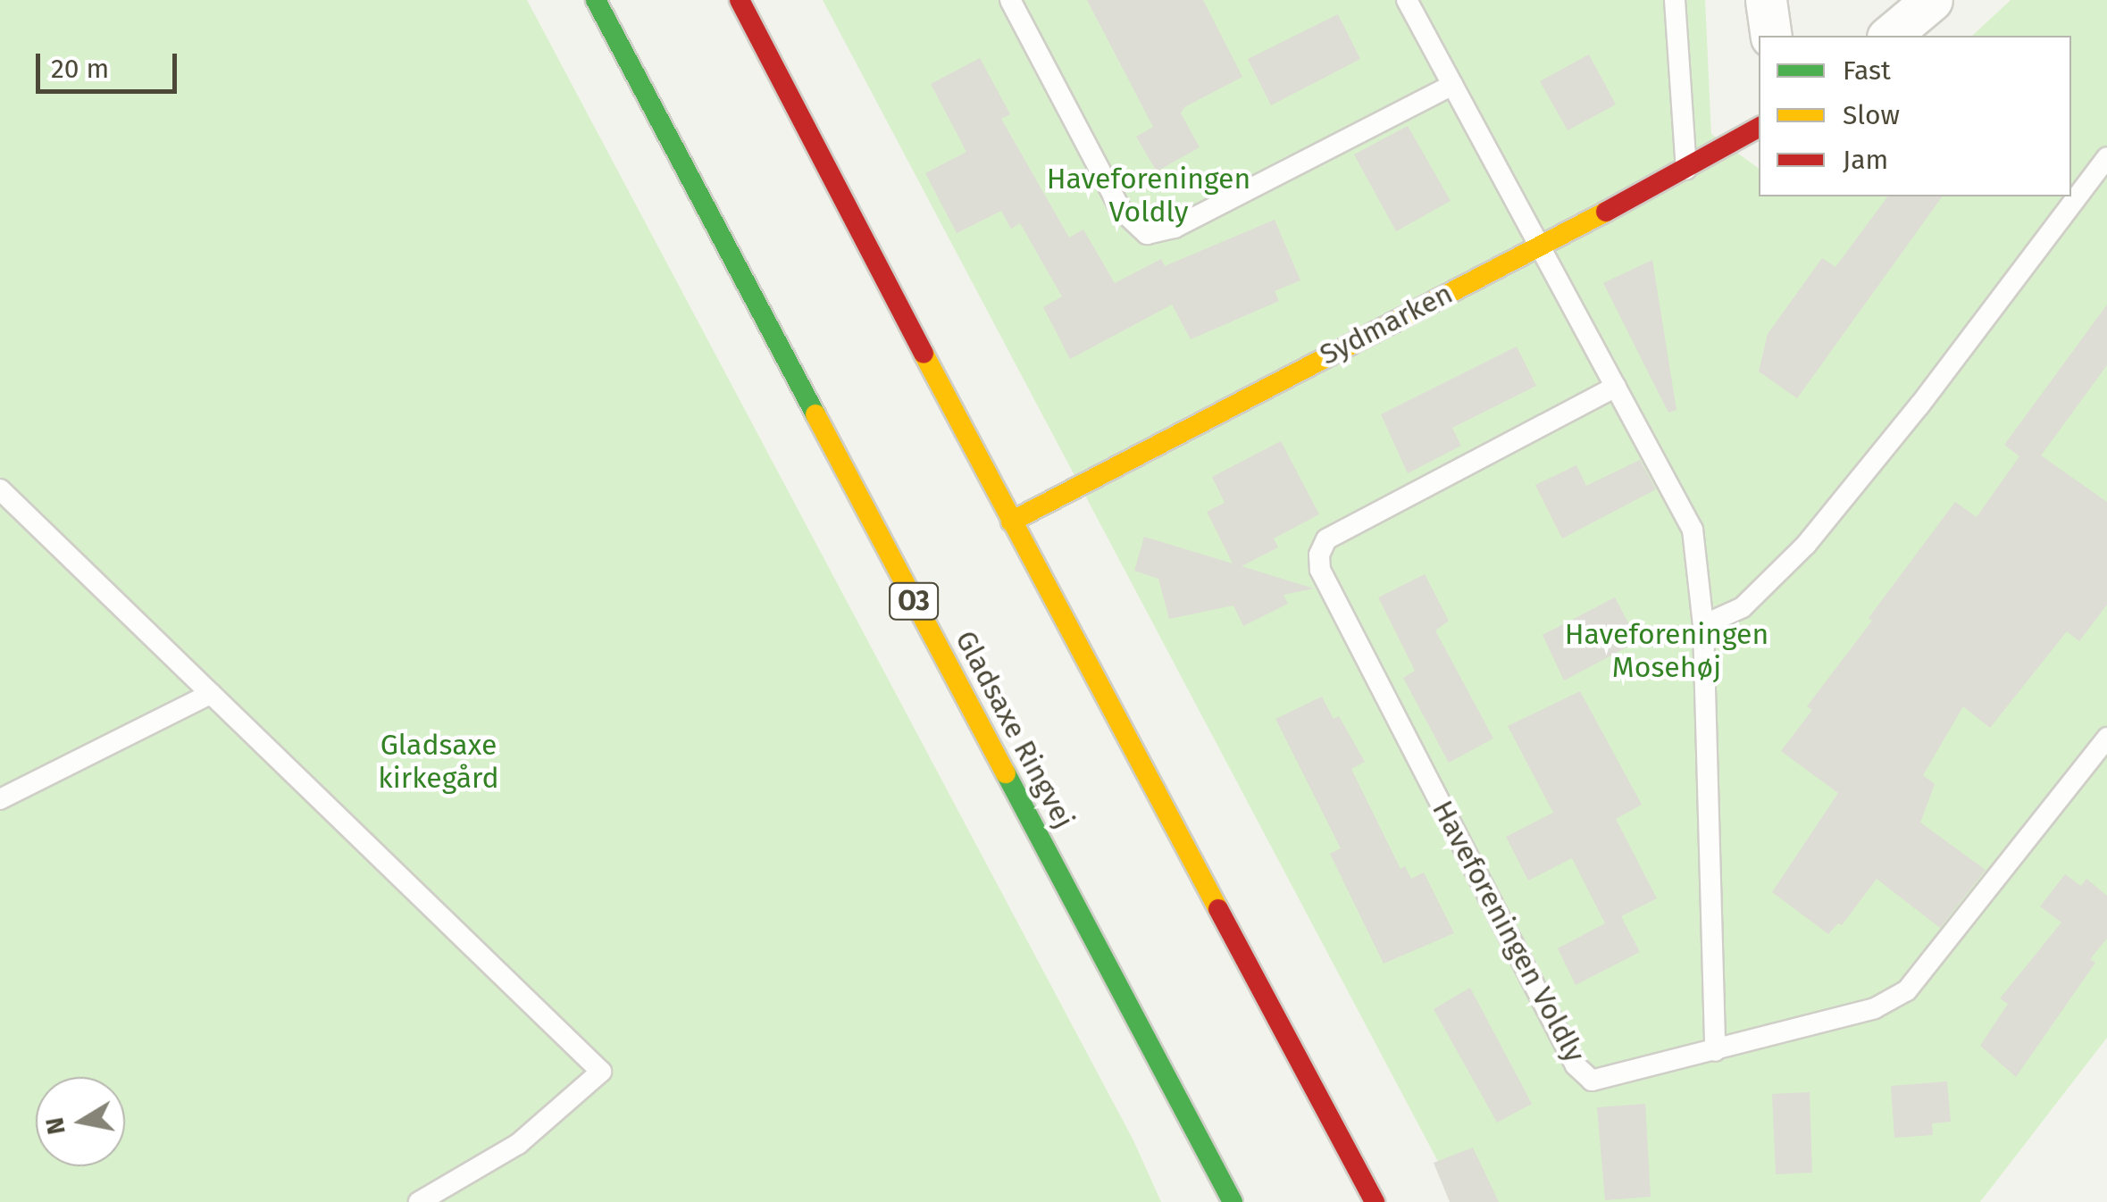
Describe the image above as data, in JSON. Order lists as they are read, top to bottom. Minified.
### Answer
{"streets":{"main road":["Sydmarken","O3","Gladsaxe Ringvej"],"lane":["Haveforeningen Voldly"]},"parks":["Haveforeningen Voldly","Haveforeningen Mosehøj","Gladsaxe kirkegård"],"legend":["Fast","Slow","Jam"],"scale_bar":"20 m","north":"left"}
